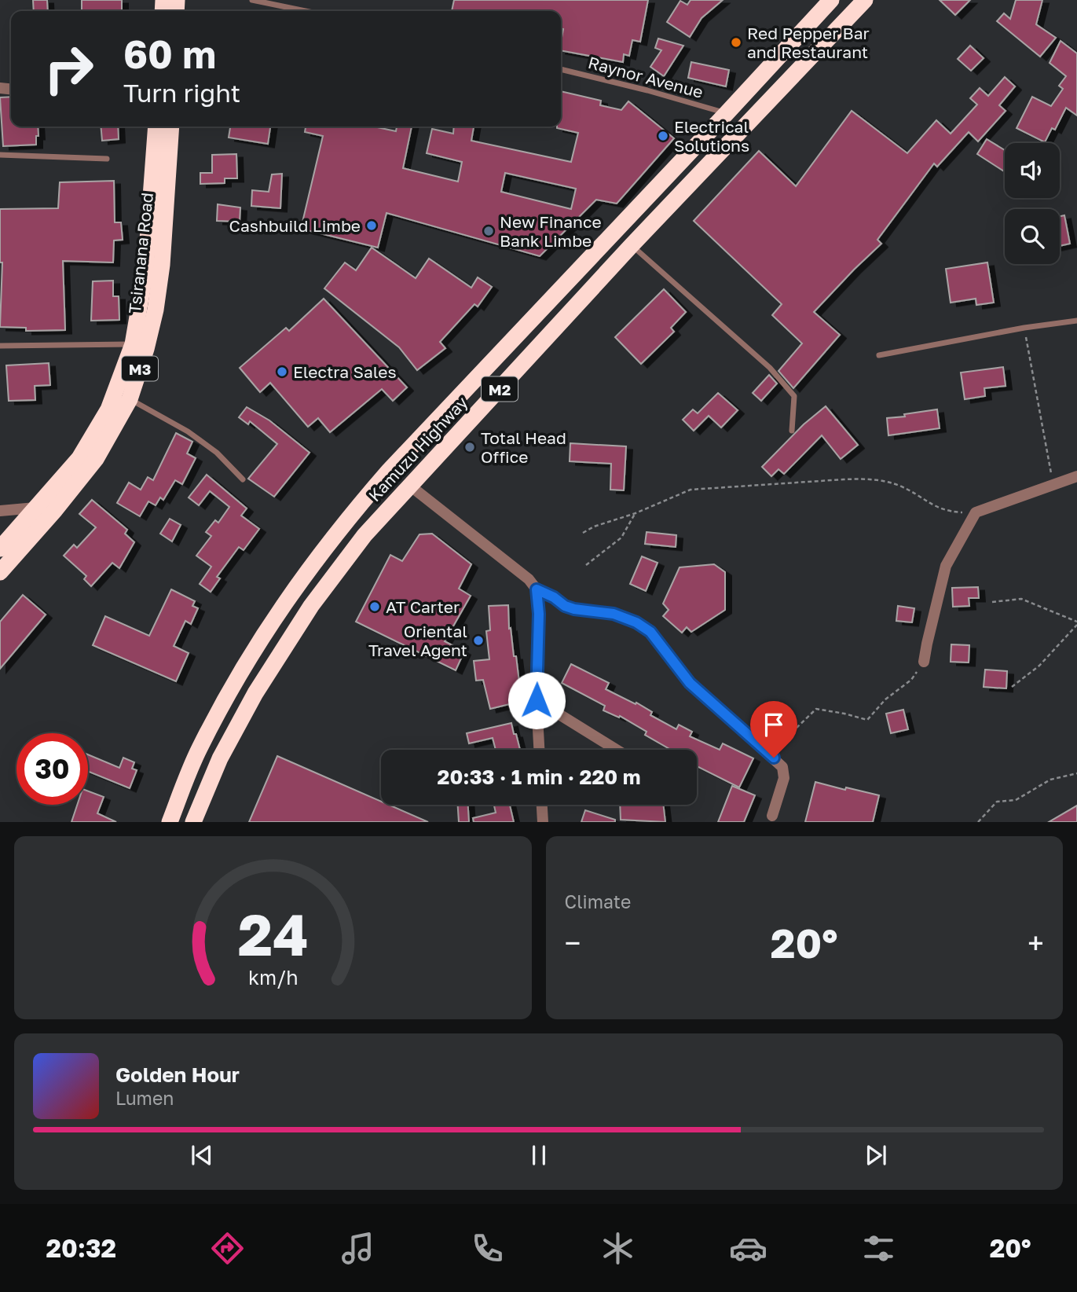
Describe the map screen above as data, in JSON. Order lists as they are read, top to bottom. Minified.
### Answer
{"streets":{"highway":["Tsiranana Road","M3","M2","Kamuzu Highway"],"lane":["Raynor Avenue"]},"crossings":[["Raynor Avenue","Kamuzu Highway"]],"places":["Red Pepper Bar and Restaurant","Electrical Solutions","Cashbuild Limbe","New Finance Bank Limbe","Electra Sales","Total Head Office","AT Carter","Oriental Travel Agent"],"page":{"turn":["60 m","Turn right"],"limit":"30","trip":"20:33 · 1 min · 220 m","tile":"Climate","heat":["−","20°","+"],"song":["Golden Hour","Lumen"],"tabs":["20:32","20°"],"gauge":["24","km/h"]}}
